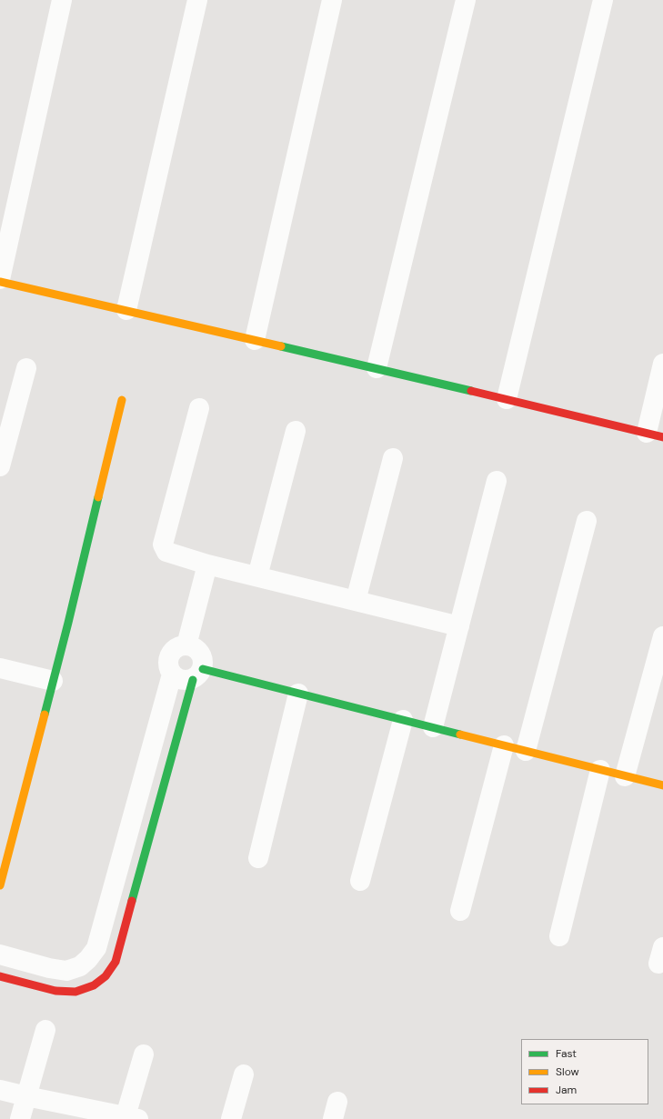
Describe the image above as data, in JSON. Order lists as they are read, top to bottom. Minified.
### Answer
{"legend":["Fast","Slow","Jam"]}
